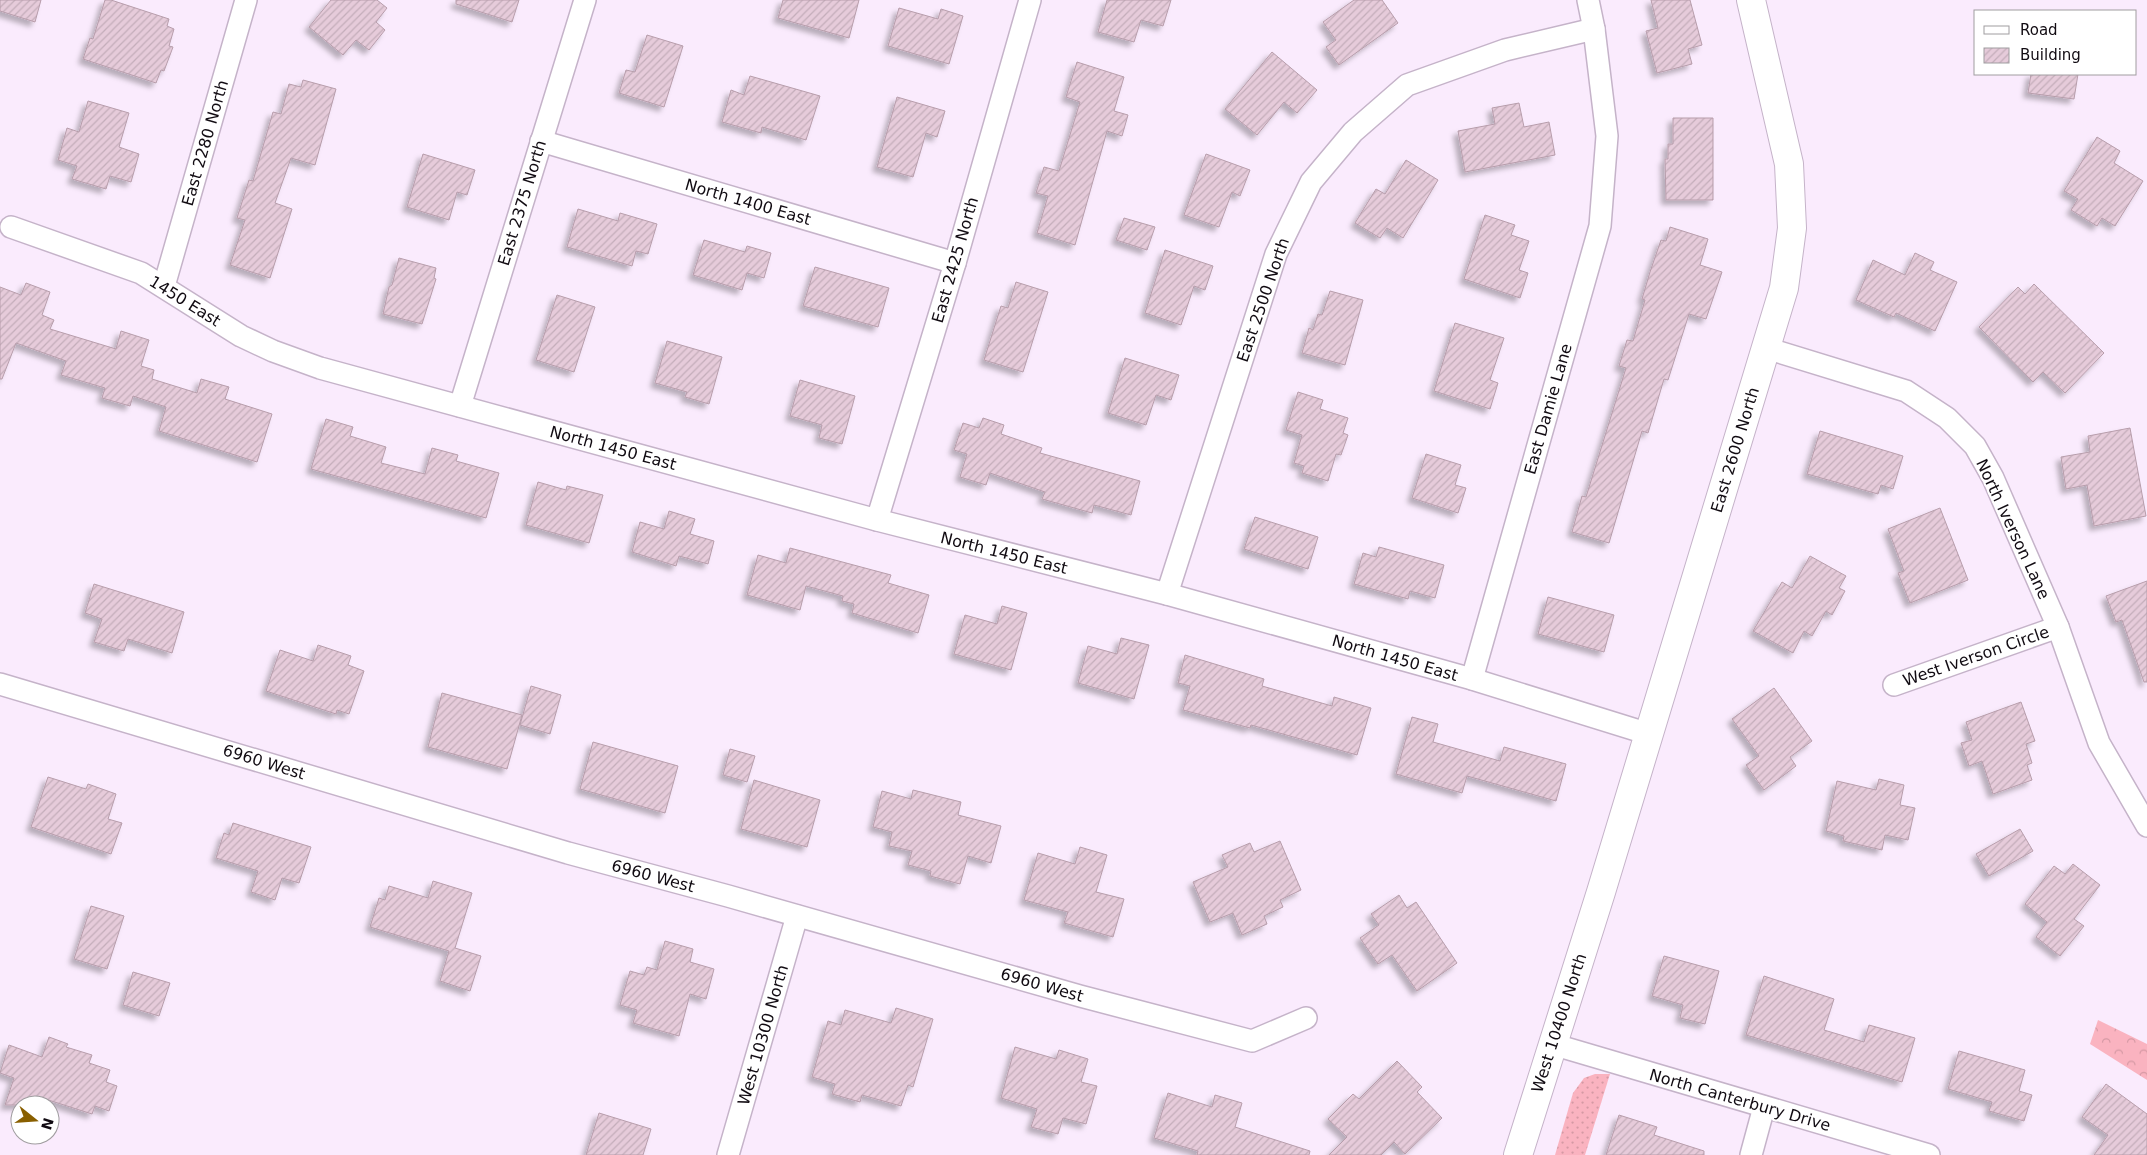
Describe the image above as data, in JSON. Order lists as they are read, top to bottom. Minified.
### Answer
{"streets":{"street":["East 2280 North","North 1400 East","East 2375 North","East 2425 North","East 2500 North","1450 East","East Damie Lane","North 1450 East","East 2600 North","North Iverson Lane","West Iverson Circle","6960 West","West 10400 North","West 10300 North","North Canterbury Drive"]},"crossings":[["East 2280 North","1450 East"],["North 1400 East","East 2375 North"],["North 1400 East","East 2425 North"],["East 2375 North","North 1450 East"],["East 2425 North","North 1450 East"],["East 2500 North","East Damie Lane"],["East 2500 North","North 1450 East"],["1450 East","North 1450 East"],["East Damie Lane","North 1450 East"],["North 1450 East","East 2600 North"],["East 2600 North","North Iverson Lane"],["East 2600 North","West 10400 North"],["North Iverson Lane","West Iverson Circle"],["6960 West","West 10300 North"],["West 10400 North","North Canterbury Drive"]],"legend":["Road","Building"],"north":"right"}
